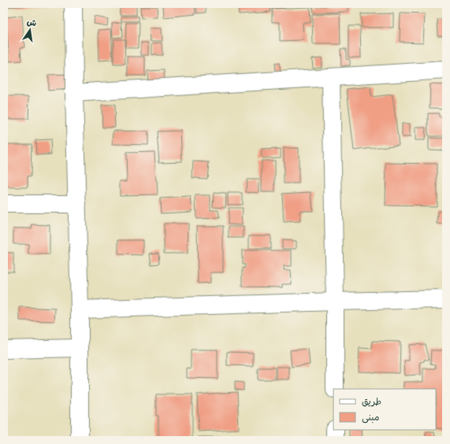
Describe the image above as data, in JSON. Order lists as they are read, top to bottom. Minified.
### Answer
{"legend":["طريق","مبنى"],"north":"top"}
